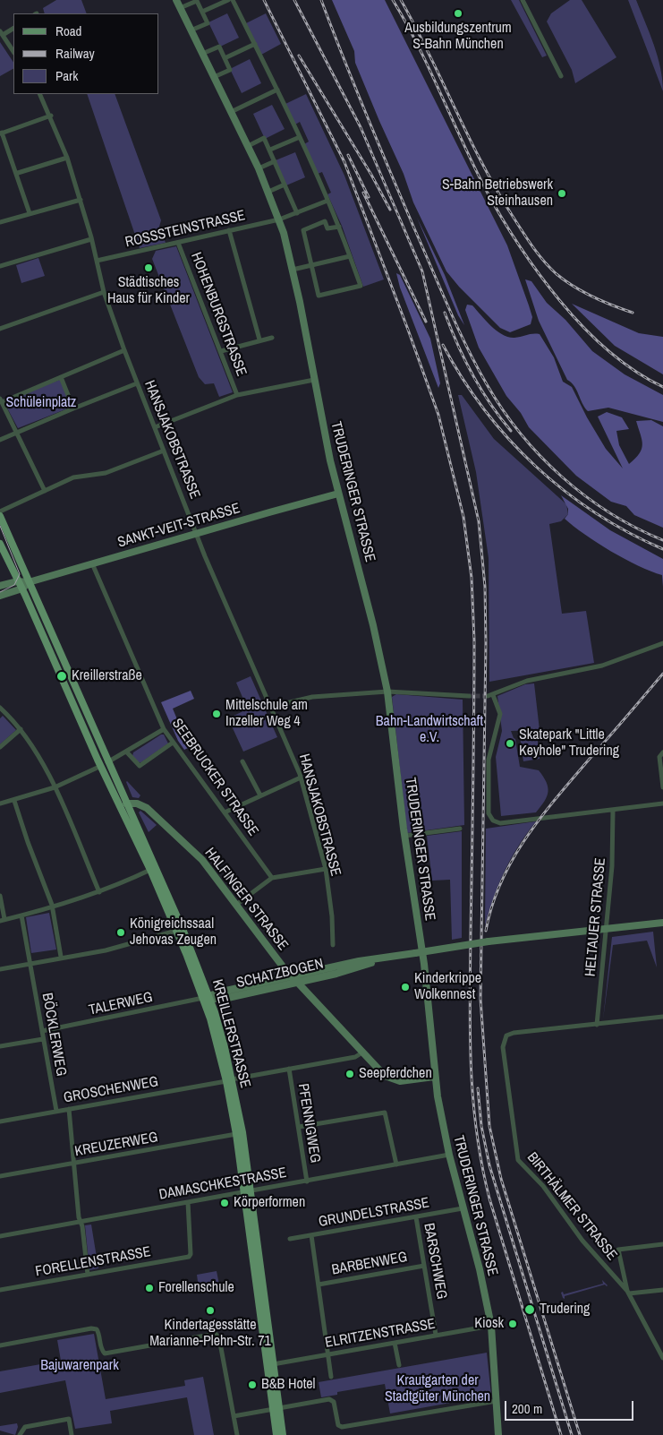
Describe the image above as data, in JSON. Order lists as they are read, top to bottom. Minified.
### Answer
{"streets":{"main road":["KREILLERSTRASSE"],"street":["ROSSSTEINSTRASSE","HOHENBURGSTRASSE","HANSJAKOBSTRASSE","TRUDERINGER STRASSE","SANKT-VEIT-STRASSE","SEEBRUCKER STRASSE","HALFINGER STRASSE","HELTAUER STRASSE","SCHATZBOGEN","TALERWEG","BÖCKLERWEG","GROSCHENWEG","PFENNIGWEG","KREUZERWEG","DAMASCHKESTRASSE","BIRTHÄLMER STRASSE","GRUNDELSTRASSE","BARSCHWEG","FORELLENSTRASSE","BARBENWEG","ELRITZENSTRASSE"]},"crossings":[["ROSSSTEINSTRASSE","HOHENBURGSTRASSE"],["ROSSSTEINSTRASSE","HANSJAKOBSTRASSE"],["ROSSSTEINSTRASSE","TRUDERINGER STRASSE"],["HANSJAKOBSTRASSE","SANKT-VEIT-STRASSE"],["TRUDERINGER STRASSE","SANKT-VEIT-STRASSE"],["TRUDERINGER STRASSE","HALFINGER STRASSE"],["TRUDERINGER STRASSE","DAMASCHKESTRASSE"],["TRUDERINGER STRASSE","GRUNDELSTRASSE"],["TRUDERINGER STRASSE","ELRITZENSTRASSE"],["SANKT-VEIT-STRASSE","SEEBRUCKER STRASSE"],["SANKT-VEIT-STRASSE","KREILLERSTRASSE"],["HALFINGER STRASSE","SCHATZBOGEN"],["HALFINGER STRASSE","KREILLERSTRASSE"],["HALFINGER STRASSE","GROSCHENWEG"],["HELTAUER STRASSE","SCHATZBOGEN"],["HELTAUER STRASSE","BIRTHÄLMER STRASSE"],["SCHATZBOGEN","TALERWEG"],["SCHATZBOGEN","KREILLERSTRASSE"],["TALERWEG","KREILLERSTRASSE"],["TALERWEG","BÖCKLERWEG"],["KREILLERSTRASSE","GROSCHENWEG"],["KREILLERSTRASSE","KREUZERWEG"],["KREILLERSTRASSE","DAMASCHKESTRASSE"],["KREILLERSTRASSE","ELRITZENSTRASSE"],["BÖCKLERWEG","GROSCHENWEG"],["GROSCHENWEG","PFENNIGWEG"],["PFENNIGWEG","DAMASCHKESTRASSE"],["DAMASCHKESTRASSE","FORELLENSTRASSE"],["GRUNDELSTRASSE","BARSCHWEG"],["BARSCHWEG","BARBENWEG"],["BARSCHWEG","ELRITZENSTRASSE"]],"parks":["Schüleinplatz","Bahn-Landwirtschaft e.V.","Bajuwarenpark","Krautgarten der Stadtgüter München"],"places":["Ausbildungszentrum S-Bahn München","S-Bahn Betriebswerk Steinhausen","Städtisches Haus für Kinder","Kreillerstraße","Mittelschule am Inzeller Weg 4","Skatepark \"Little Keyhole\" Trudering","Königreichssaal Jehovas Zeugen","Kinderkrippe Wolkennest","Seepferdchen","Körperformen","Forellenschule","Trudering","Kindertagesstätte Marianne-Plehn-Str. 71","Kiosk","B&B Hotel"],"legend":["Road","Railway","Park"],"scale_bar":"200 m"}
